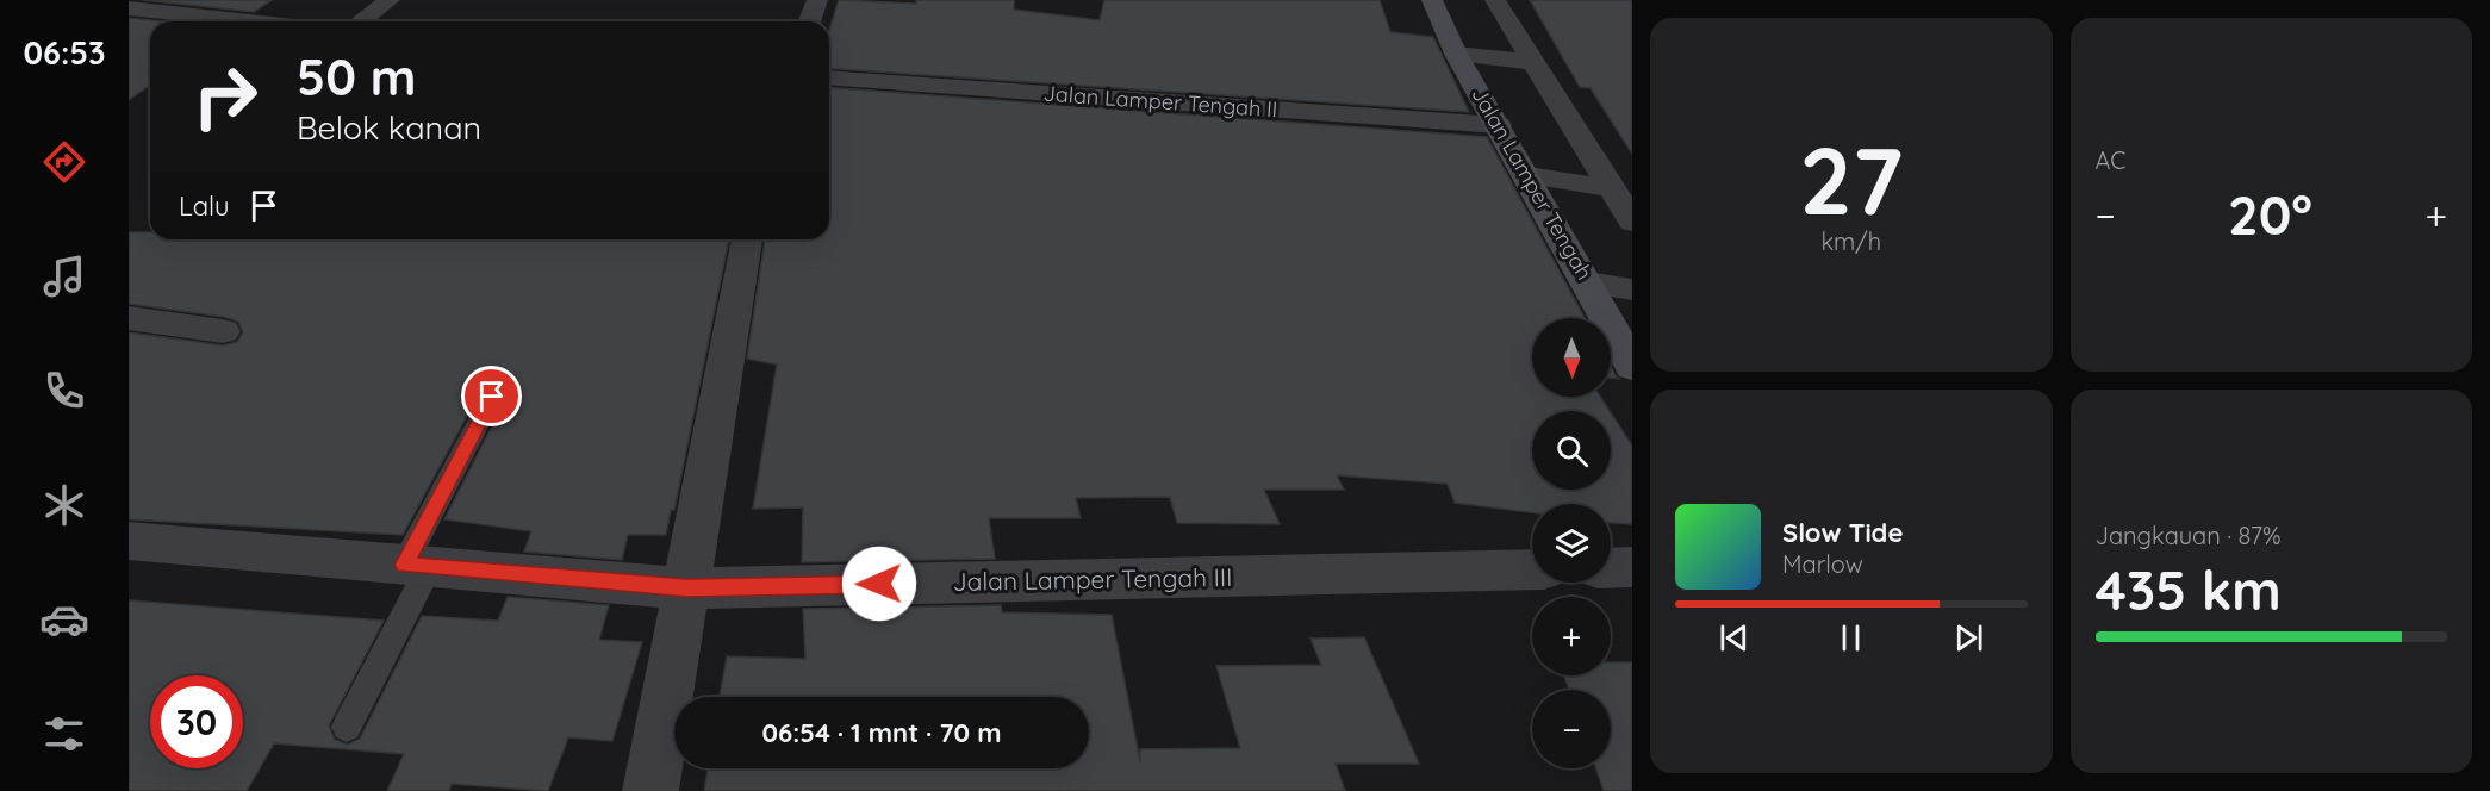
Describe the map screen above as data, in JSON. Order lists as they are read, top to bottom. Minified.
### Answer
{"streets":{"main road":["Jalan Lamper Tengah"],"street":["Jalan Lamper Tengah II","Jalan Lamper Tengah III"]},"crossings":[["Jalan Lamper Tengah II","Jalan Lamper Tengah"]],"north":"bottom","page":{"tabs":"06:53","tile":[["27","km/h"],"AC",["Jangkauan · 87%","435 km"]],"turn":["50 m","Belok kanan"],"then":"Lalu","heat":["−","20°","+"],"map_buttons":["+","−"],"song":["Slow Tide","Marlow"],"limit":"30","trip":"06:54 · 1 mnt · 70 m"}}
